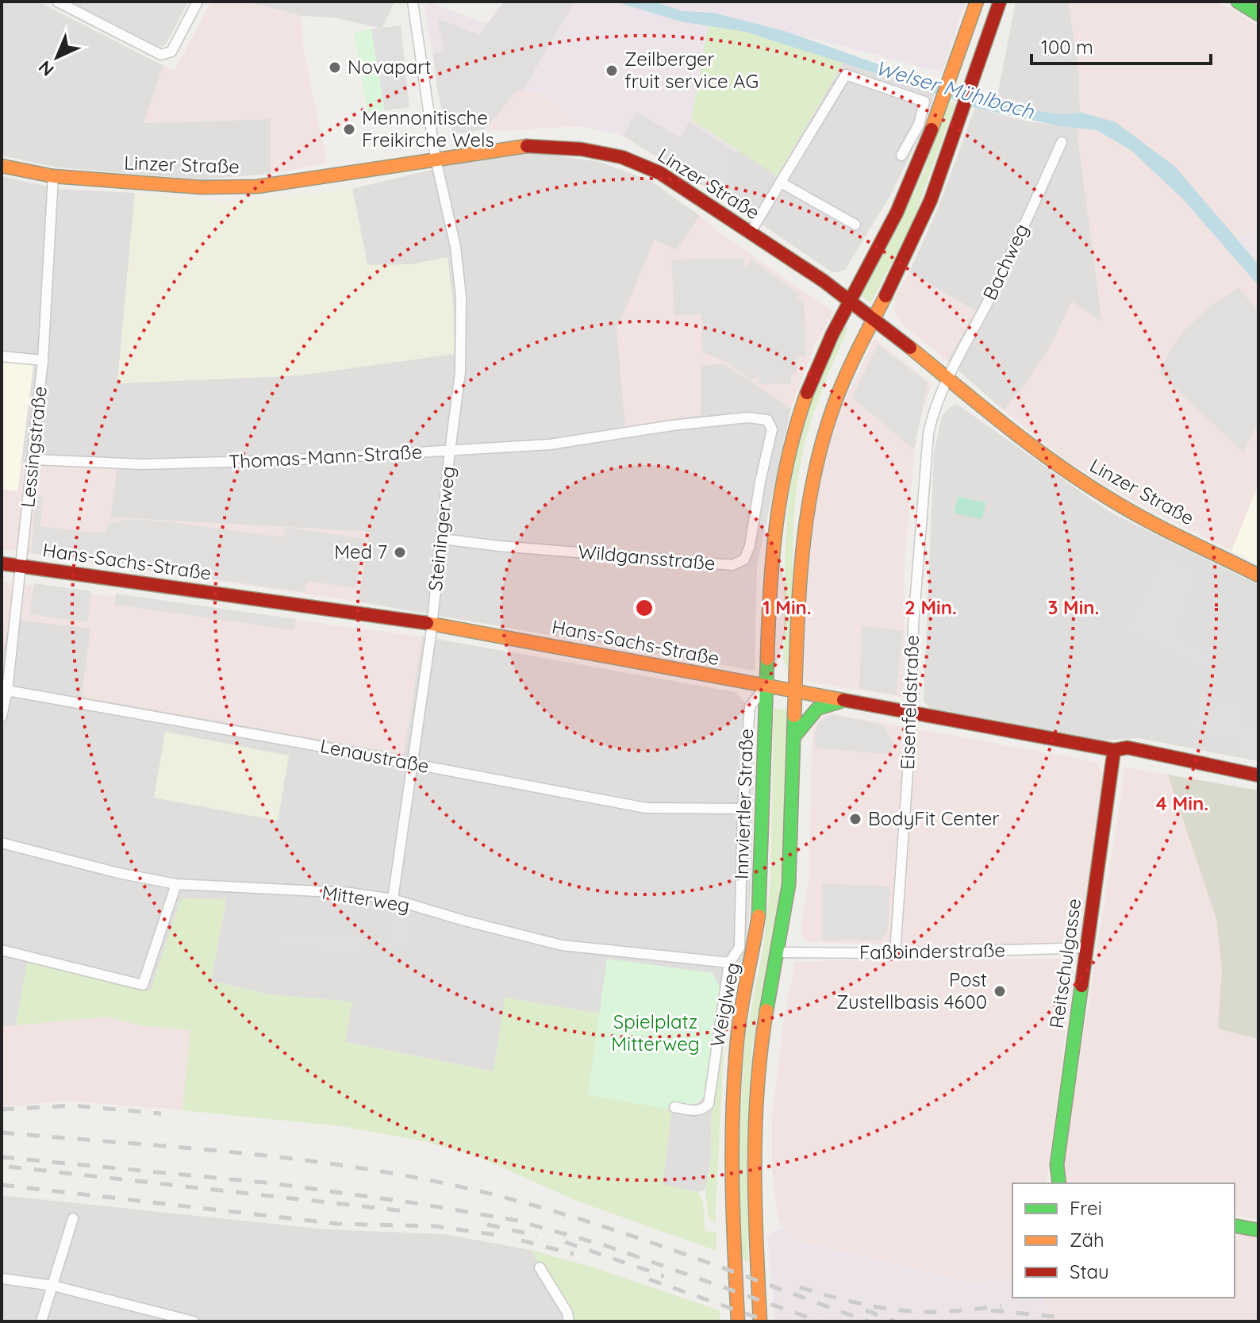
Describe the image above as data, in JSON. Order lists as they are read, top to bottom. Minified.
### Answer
{"streets":{"main road":["Linzer Straße","Hans-Sachs-Straße","Innviertler Straße","Reitschulgasse"],"street":["Bachweg","Lessingstraße","Thomas-Mann-Straße","Steiningerweg","Wildgansstraße","Eisenfeldstraße","Lenaustraße","Mitterweg","Faßbinderstraße","Weiglweg"]},"crossings":[["Linzer Straße","Bachweg"],["Linzer Straße","Lessingstraße"],["Linzer Straße","Steiningerweg"],["Linzer Straße","Eisenfeldstraße"],["Linzer Straße","Innviertler Straße"],["Bachweg","Eisenfeldstraße"],["Lessingstraße","Thomas-Mann-Straße"],["Lessingstraße","Hans-Sachs-Straße"],["Lessingstraße","Lenaustraße"],["Thomas-Mann-Straße","Steiningerweg"],["Thomas-Mann-Straße","Wildgansstraße"],["Steiningerweg","Wildgansstraße"],["Steiningerweg","Hans-Sachs-Straße"],["Steiningerweg","Lenaustraße"],["Steiningerweg","Mitterweg"],["Hans-Sachs-Straße","Eisenfeldstraße"],["Hans-Sachs-Straße","Innviertler Straße"],["Hans-Sachs-Straße","Reitschulgasse"],["Hans-Sachs-Straße","Weiglweg"],["Eisenfeldstraße","Faßbinderstraße"],["Lenaustraße","Weiglweg"],["Innviertler Straße","Weiglweg"],["Mitterweg","Weiglweg"],["Faßbinderstraße","Reitschulgasse"]],"water":["Welser Mühlbach"],"parks":["Spielplatz Mitterweg"],"places":["Novapart","Zeilberger fruit service AG","Mennonitische Freikirche Wels","Med 7","BodyFit Center","Post Zustellbasis 4600"],"legend":["Frei","Zäh","Stau"],"scale_bar":"100 m","north":"bottom left","rings":["1 Min.","2 Min.","3 Min.","4 Min."]}
